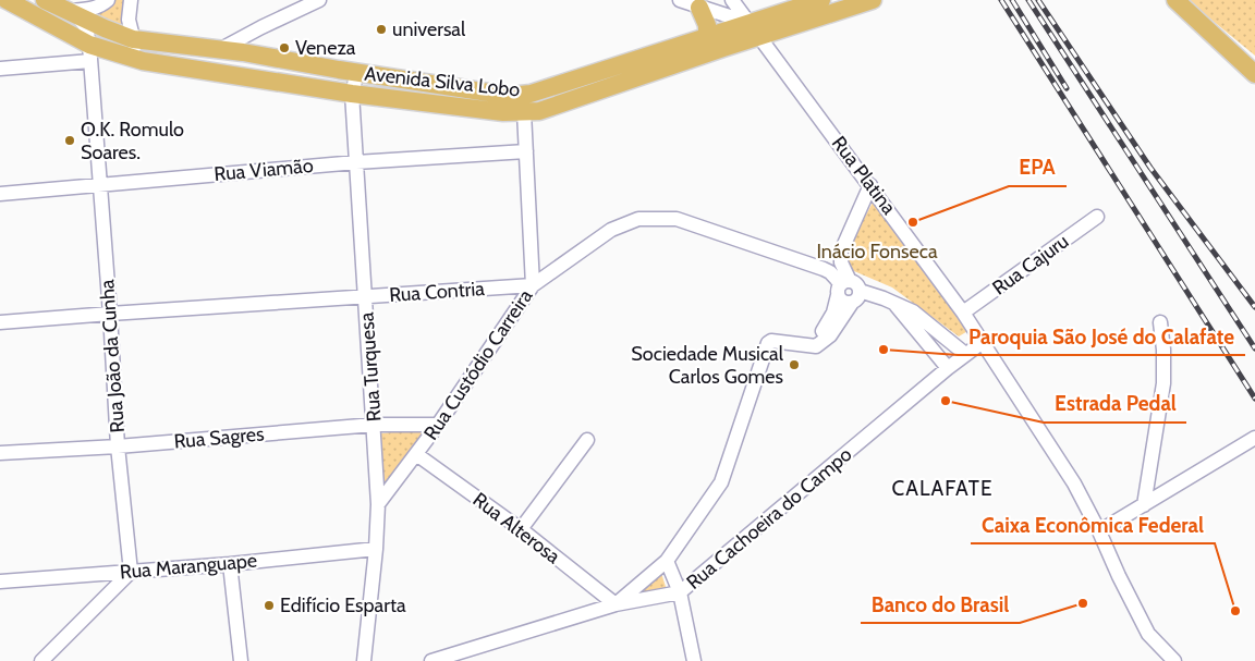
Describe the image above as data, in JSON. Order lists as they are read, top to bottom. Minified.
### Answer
{"streets":{"main road":["Avenida Silva Lobo"],"street":["Rua Viamão","Rua Platina","Rua Cajuru","Rua Contria","Rua João da Cunha","Rua Custódio Carreira","Rua Turquesa","Rua Sagres","Rua Cachoeira do Campo","Rua Alterosa","Rua Maranguape"]},"crossings":[["Avenida Silva Lobo","Rua Platina"],["Avenida Silva Lobo","Rua João da Cunha"],["Avenida Silva Lobo","Rua Custódio Carreira"],["Avenida Silva Lobo","Rua Turquesa"],["Rua Viamão","Rua João da Cunha"],["Rua Viamão","Rua Custódio Carreira"],["Rua Viamão","Rua Turquesa"],["Rua Platina","Rua Cajuru"],["Rua Platina","Rua Cachoeira do Campo"],["Rua Contria","Rua João da Cunha"],["Rua Contria","Rua Custódio Carreira"],["Rua Contria","Rua Turquesa"],["Rua João da Cunha","Rua Sagres"],["Rua João da Cunha","Rua Maranguape"],["Rua Custódio Carreira","Rua Turquesa"],["Rua Custódio Carreira","Rua Sagres"],["Rua Custódio Carreira","Rua Alterosa"],["Rua Turquesa","Rua Sagres"],["Rua Turquesa","Rua Maranguape"],["Rua Cachoeira do Campo","Rua Alterosa"]],"districts":["CALAFATE"],"parks":["Inácio Fonseca"],"places":["universal","Veneza","O.K. Romulo Soares.","EPA","Paroquia São José do Calafate","Sociedade Musical Carlos Gomes","Estrada Pedal","Banco do Brasil","Edifício Esparta","Caixa Econômica Federal"]}
